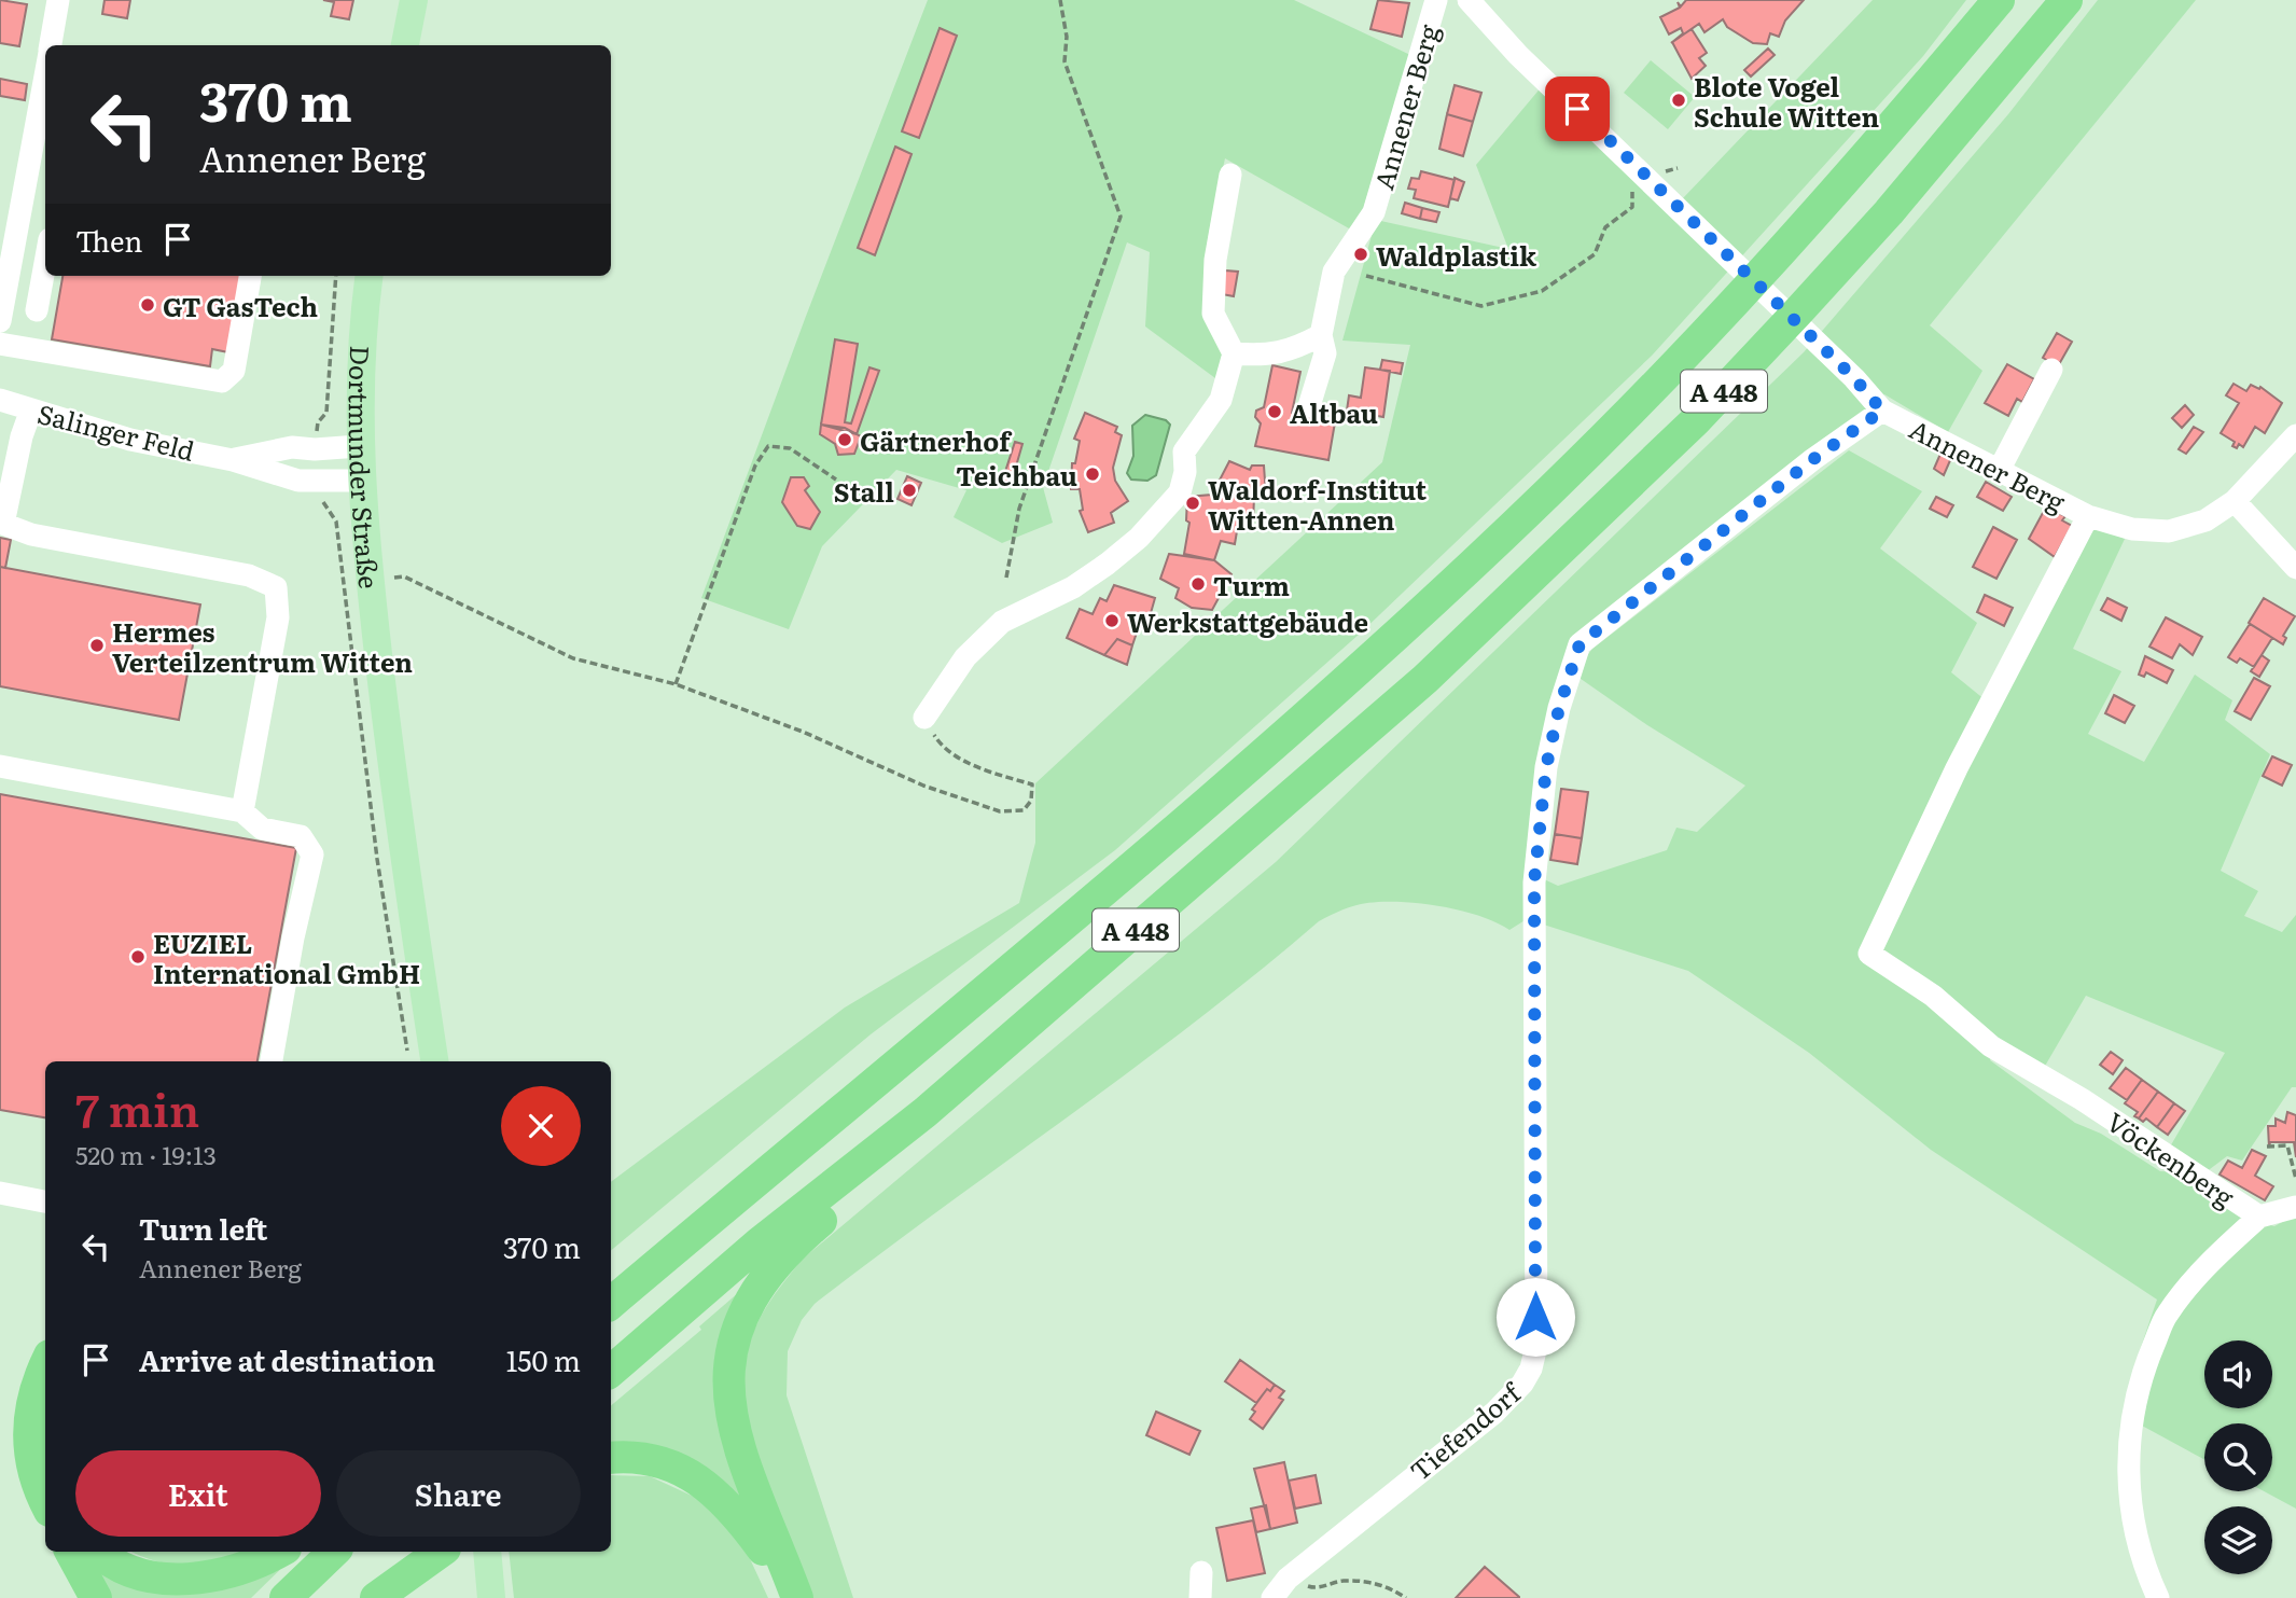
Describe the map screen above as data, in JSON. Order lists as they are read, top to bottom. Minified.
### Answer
{"streets":{"highway":["A 448"],"main road":["Dortmunder Straße"],"street":["Annener Berg","Salinger Feld","Vöckenberg","Tiefendorf"]},"crossings":[["Annener Berg","Vöckenberg"],["Annener Berg","Tiefendorf"],["Salinger Feld","Dortmunder Straße"]],"places":["Blote Vogel Schule Witten","Waldplastik","GT GasTech","Altbau","Gärtnerhof","Teichbau","Stall","Waldorf-Institut Witten-Annen","Turm","Werkstattgebäude","Hermes Verteilzentrum Witten","EUZIEL International GmbH"],"page":{"turn":["370 m","Annener Berg"],"then":"Then","heading":["7 min","520 m · 19:13"],"list":[{"name":"Turn left","note":"Annener Berg","value":"370 m"},{"name":"Arrive at destination","value":"150 m"}],"buttons":["Exit","Share"]}}
